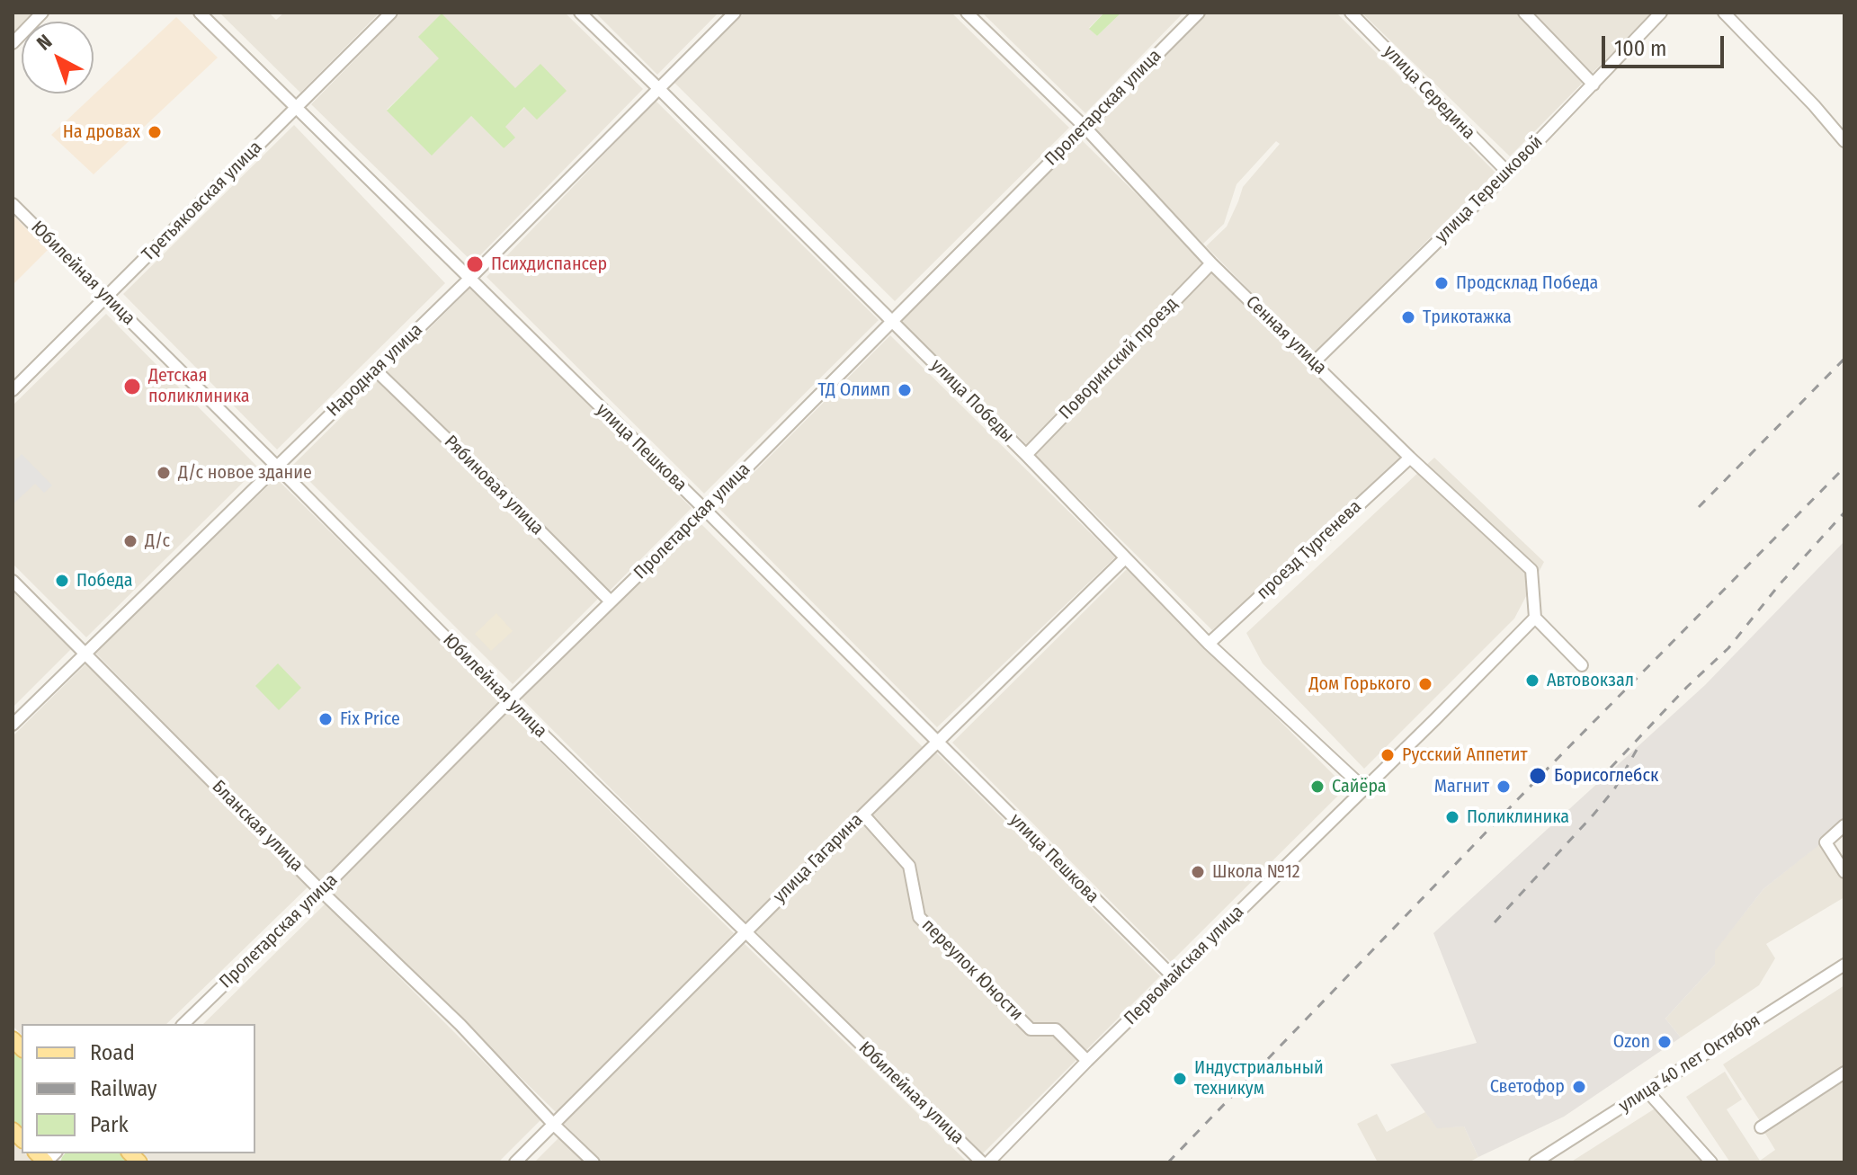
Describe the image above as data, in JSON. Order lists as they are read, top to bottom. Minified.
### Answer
{"streets":{"street":["улица Середина","Пролетарская улица","улица Терешковой","Третьяковская улица","Юбилейная улица","Сенная улица","Поворинский проезд","Народная улица","улица Победы","улица Пешкова","Рябиновая улица","проезд Тургенева","Бланская улица","улица Гагарина","Первомайская улица","переулок Юности","улица 40 лет Октября"]},"crossings":[["улица Середина","улица Терешковой"],["Пролетарская улица","Юбилейная улица"],["Пролетарская улица","Сенная улица"],["Пролетарская улица","улица Победы"],["Пролетарская улица","улица Пешкова"],["Пролетарская улица","Рябиновая улица"],["Пролетарская улица","Бланская улица"],["улица Терешковой","Сенная улица"],["Третьяковская улица","Юбилейная улица"],["Третьяковская улица","улица Пешкова"],["Юбилейная улица","Народная улица"],["Юбилейная улица","улица Гагарина"],["Сенная улица","Поворинский проезд"],["Сенная улица","проезд Тургенева"],["Сенная улица","Первомайская улица"],["Поворинский проезд","улица Победы"],["Народная улица","улица Победы"],["Народная улица","улица Пешкова"],["Народная улица","Рябиновая улица"],["Народная улица","Бланская улица"],["улица Победы","проезд Тургенева"],["улица Победы","улица Гагарина"],["улица Победы","Первомайская улица"],["улица Пешкова","улица Гагарина"],["улица Пешкова","Первомайская улица"],["Бланская улица","улица Гагарина"],["улица Гагарина","переулок Юности"],["Первомайская улица","переулок Юности"]],"places":["На дровах","Психдиспансер","Продсклад Победа","Трикотажка","Детская поликлиника","ТД Олимп","Д/с новое здание","Д/с","Победа","Автовокзал","Дом Горького","Fix Price","Русский Аппетит","Борисоглебск","Сайёра","Магнит","Поликлиника","Школа №12","Ozon","Индустриальный техникум","Светофор"],"legend":["Road","Railway","Park"],"scale_bar":"100 m","north":"top left"}
